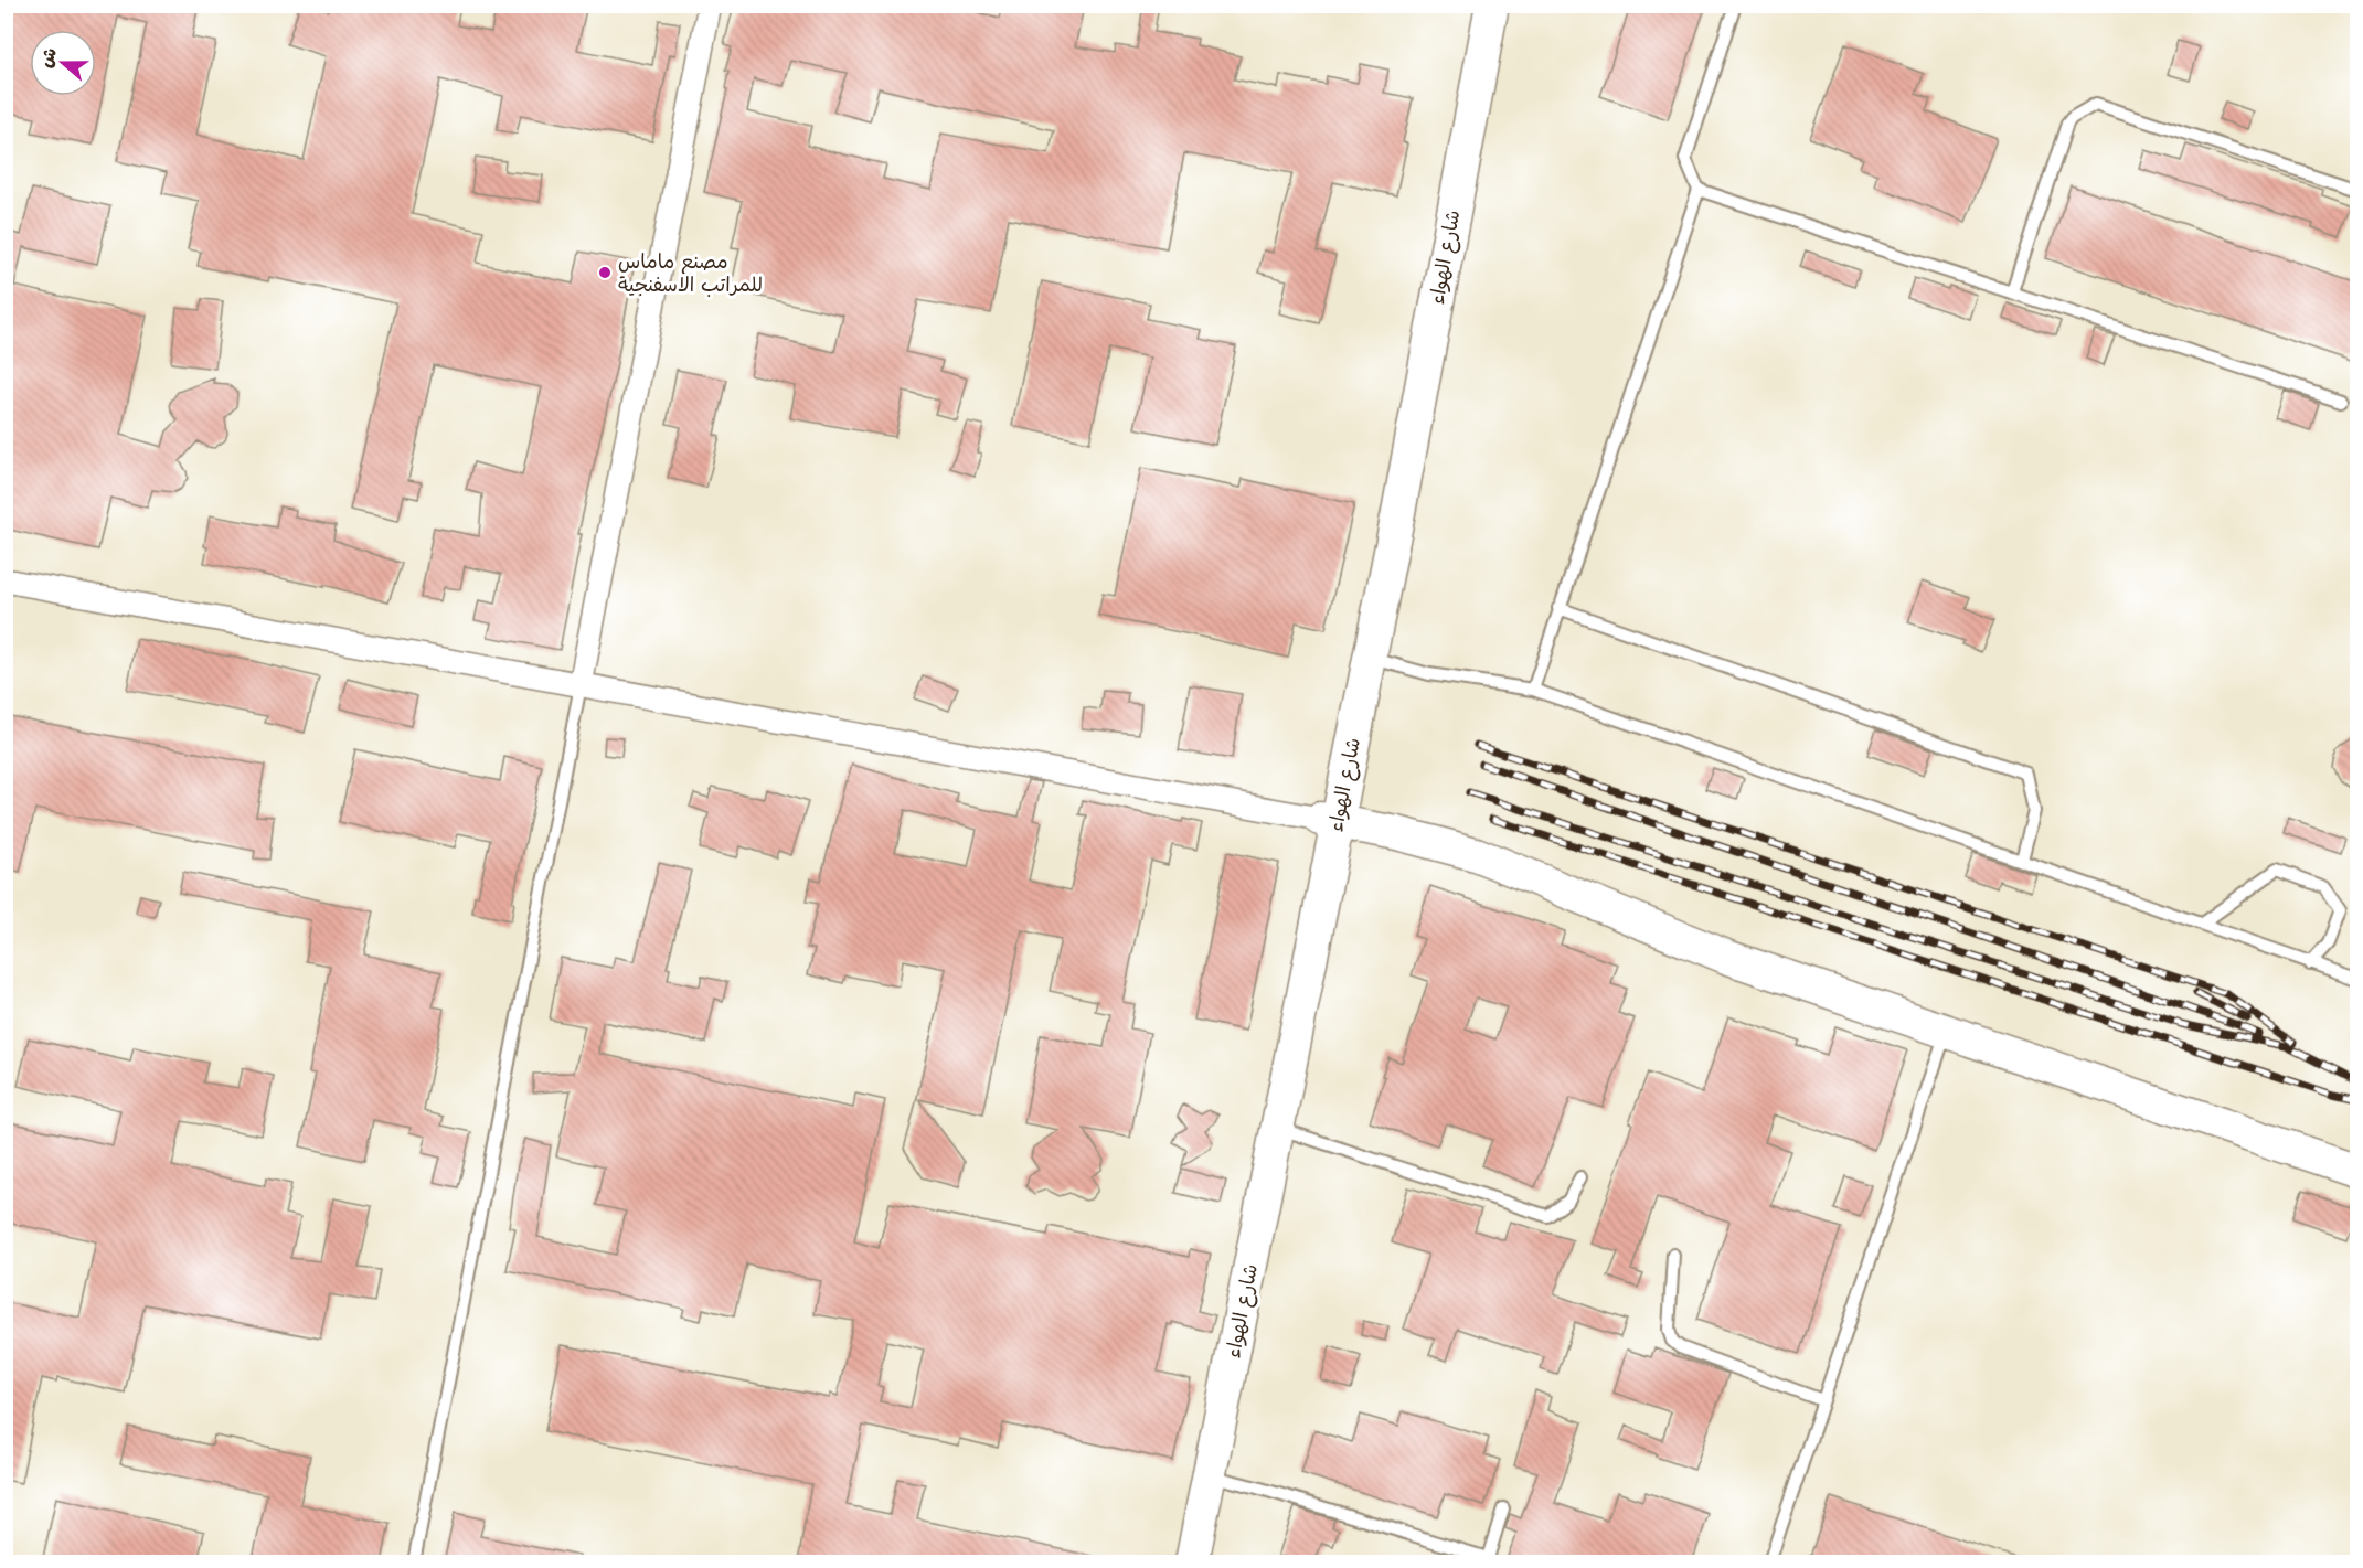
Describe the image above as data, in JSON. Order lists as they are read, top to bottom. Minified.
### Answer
{"streets":{"street":["شارع الهواء"]},"places":["مصنع ماماس للمراتب الاسفنجية"],"north":"left"}
